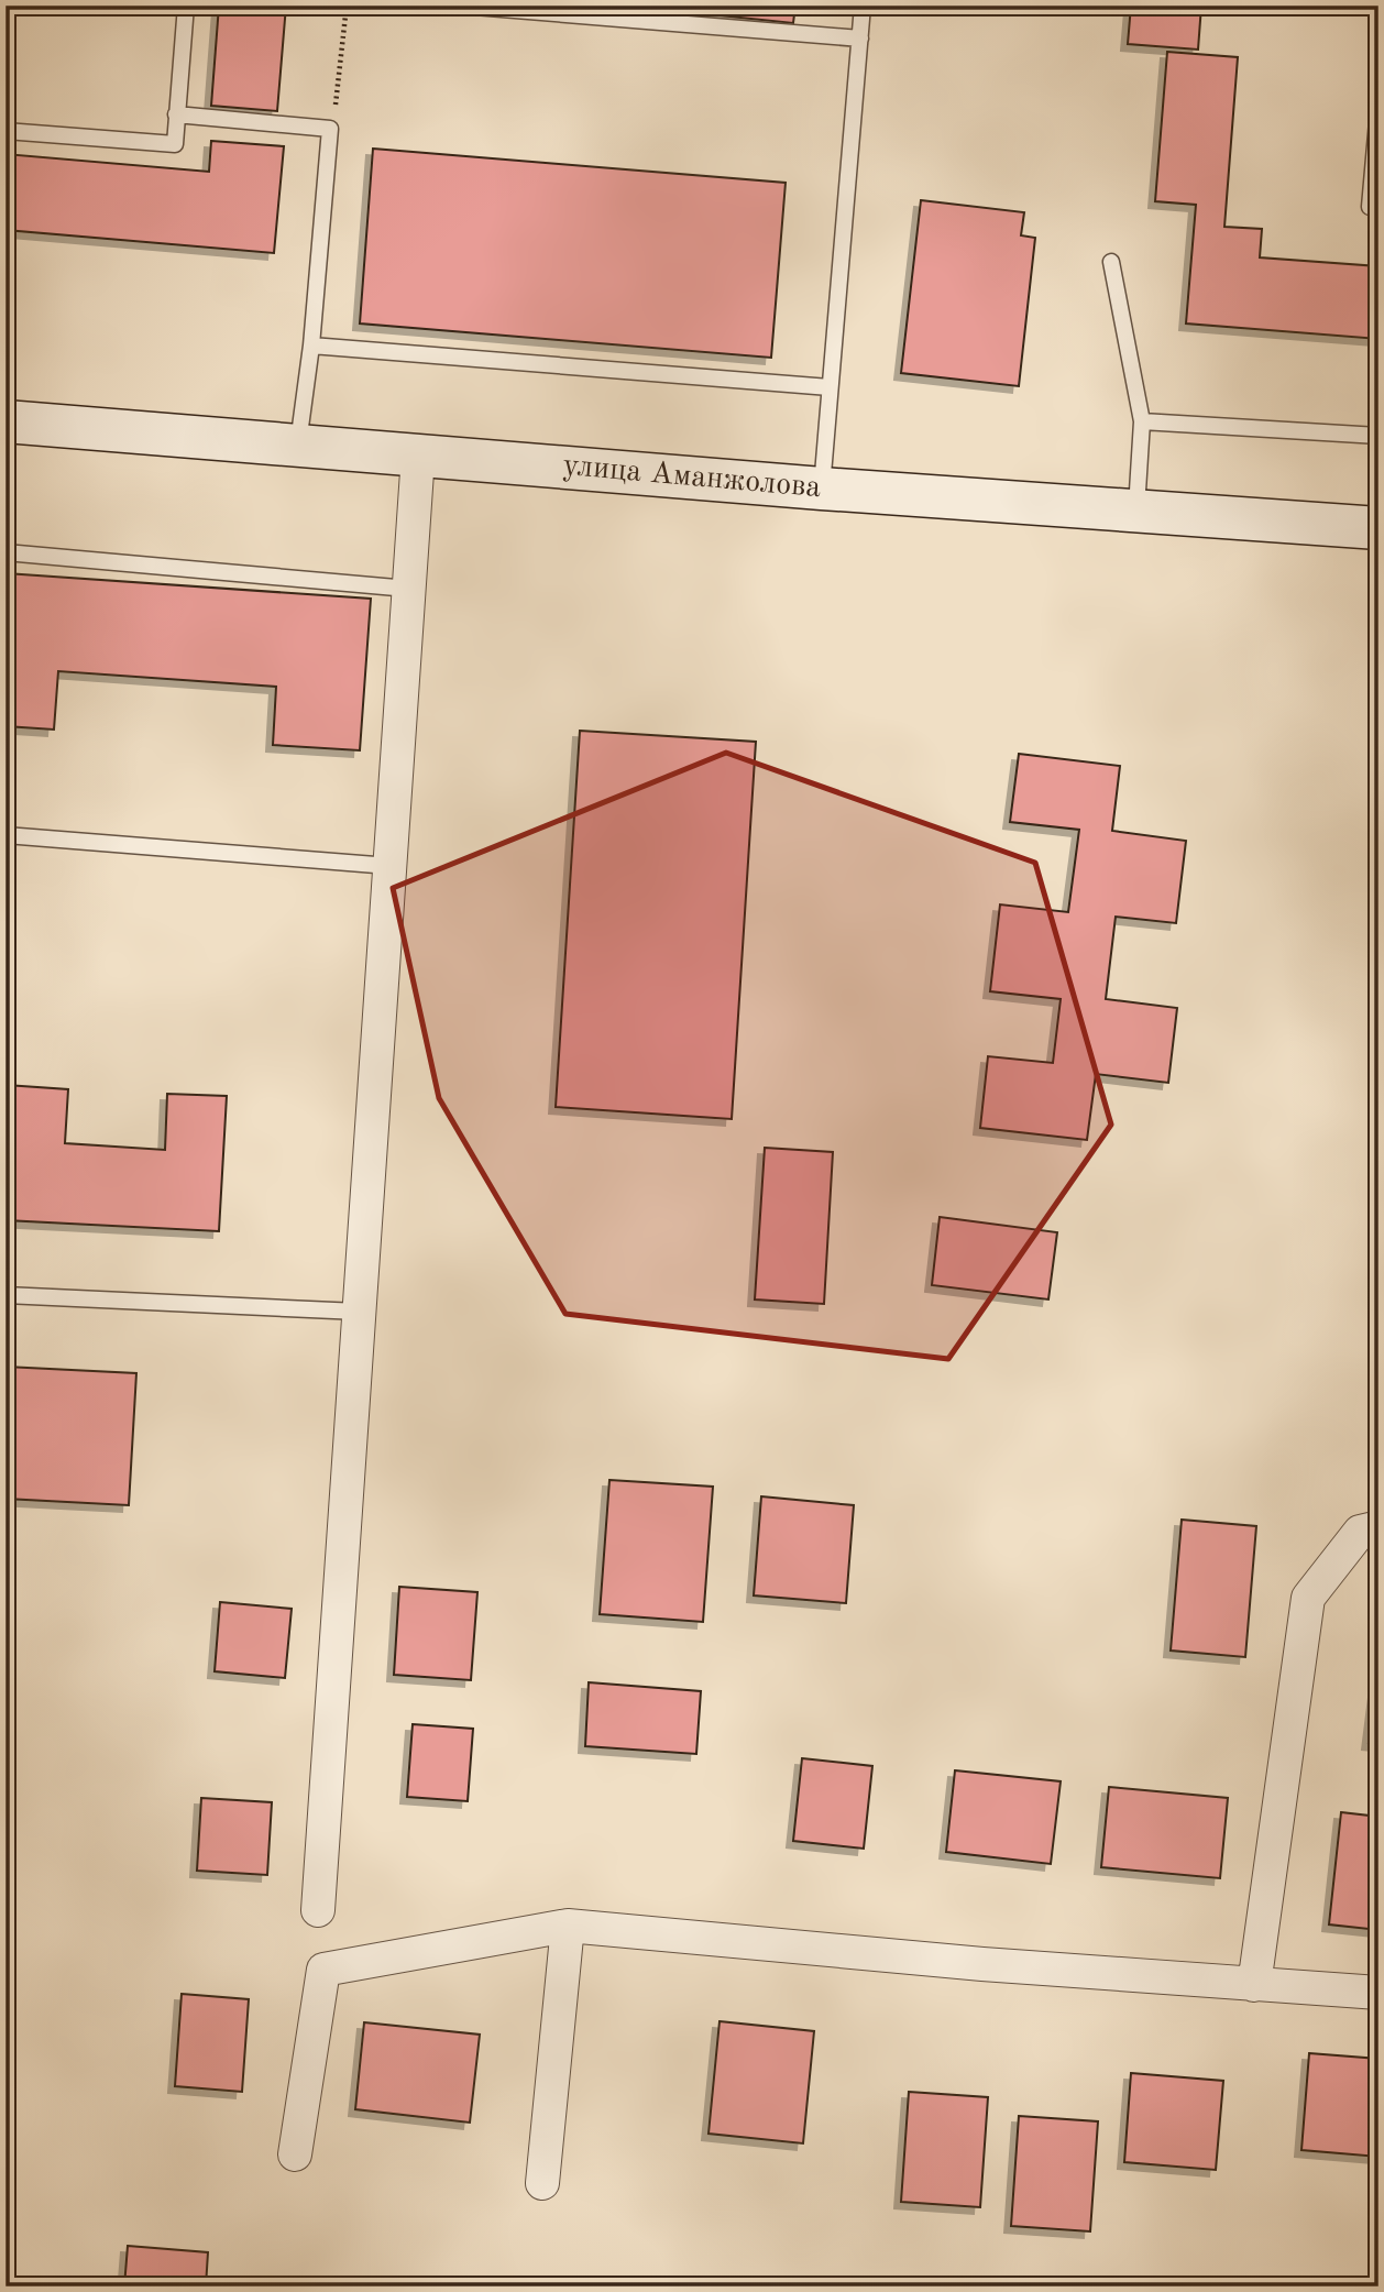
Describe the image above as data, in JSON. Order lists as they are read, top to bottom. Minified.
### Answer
{"streets":{"main road":["улица Аманжолова"]}}
